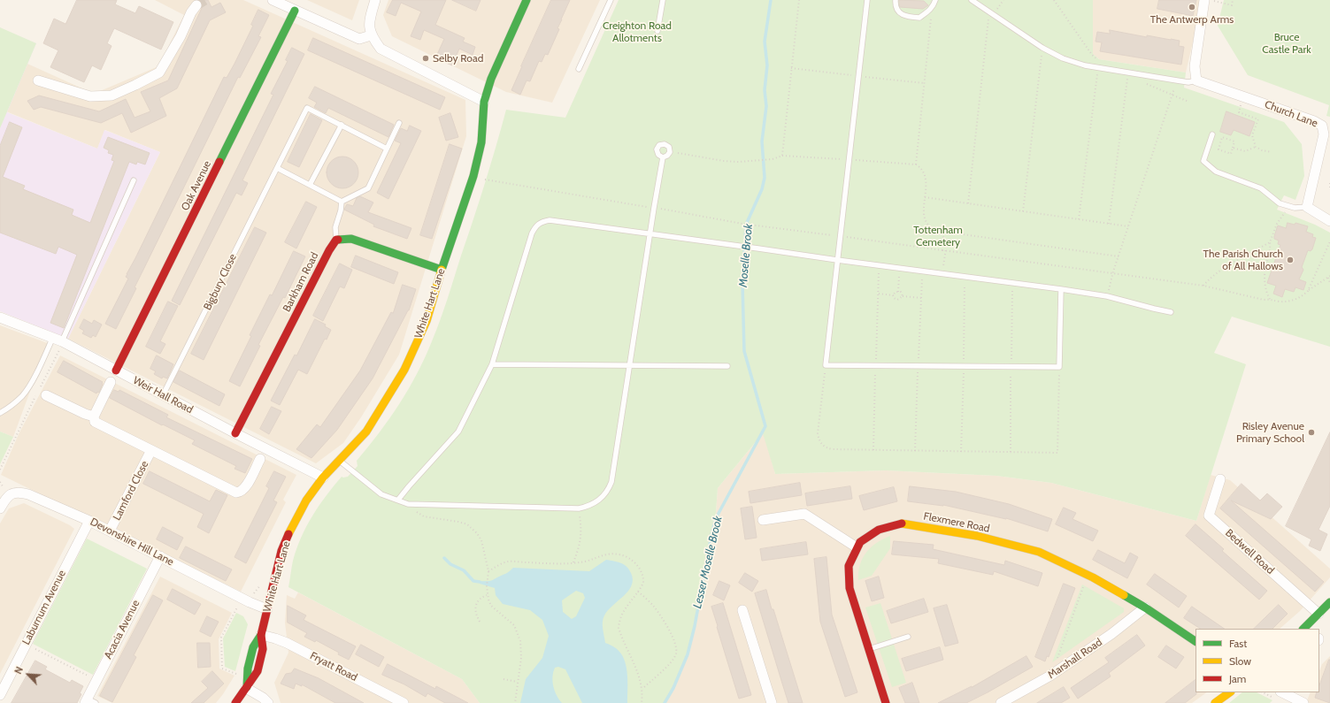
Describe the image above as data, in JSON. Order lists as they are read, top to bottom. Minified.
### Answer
{"streets":{"main road":["Oak Avenue","Barkham Road","White Hart Lane","Flexmere Road"],"street":["Church Lane","Weir Hall Road","Lamford Close","Devonshire Hill Lane","Bedwell Road","Laburnum Avenue","Acacia Avenue","Marshall Road","Fryatt Road"],"lane":["Bigbury Close"]},"crossings":[["Oak Avenue","Weir Hall Road"],["Bigbury Close","Weir Hall Road"],["Barkham Road","Weir Hall Road"],["White Hart Lane","Weir Hall Road"],["White Hart Lane","Devonshire Hill Lane"],["White Hart Lane","Fryatt Road"],["Lamford Close","Devonshire Hill Lane"],["Flexmere Road","Marshall Road"],["Devonshire Hill Lane","Laburnum Avenue"],["Devonshire Hill Lane","Acacia Avenue"]],"water":["Moselle Brook","Lesser Moselle Brook"],"parks":["Creighton Road Allotments","Bruce Castle Park","Tottenham Cemetery"],"places":["The Antwerp Arms","Selby Road","The Parish Church of All Hallows","Risley Avenue Primary School"],"legend":["Fast","Slow","Jam"],"north":"top left"}
